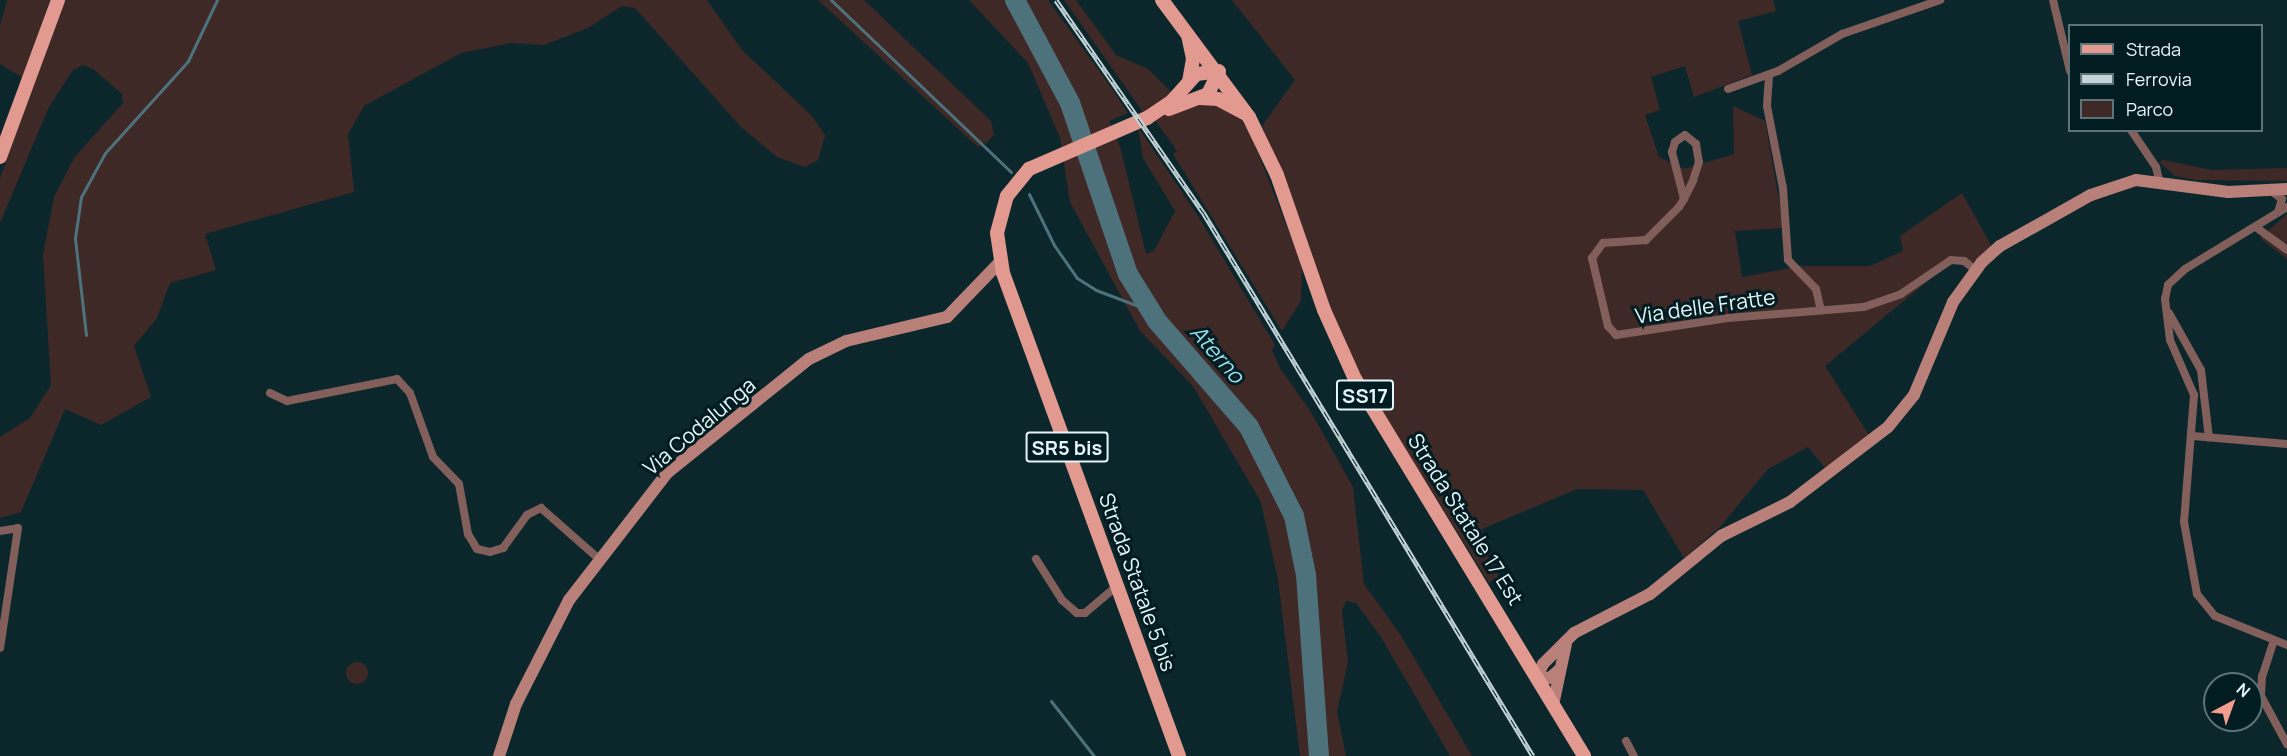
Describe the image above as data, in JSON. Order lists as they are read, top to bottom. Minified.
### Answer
{"streets":{"main road":["SS17","Via Codalunga","SR5 bis","Strada Statale 17 Est","Strada Statale 5 bis"],"street":["Via delle Fratte"]},"crossings":[["SS17","Strada Statale 17 Est"],["SS17","Strada Statale 5 bis"],["Via Codalunga","Strada Statale 5 bis"],["Strada Statale 17 Est","Strada Statale 5 bis"]],"water":["Aterno"],"legend":["Strada","Ferrovia","Parco"],"north":"top right"}
